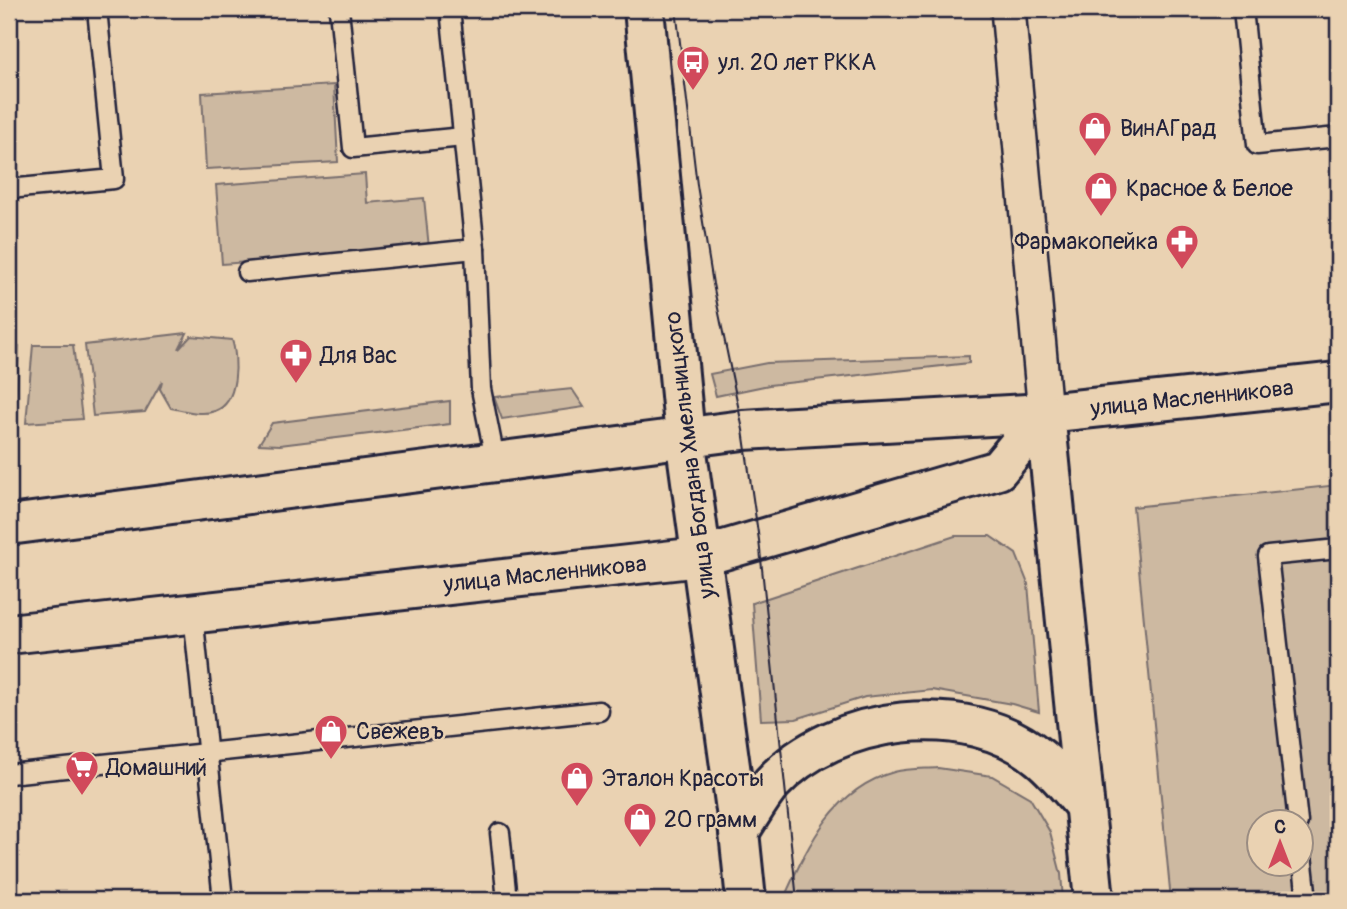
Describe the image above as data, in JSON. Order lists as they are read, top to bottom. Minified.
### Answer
{"streets":{"main road":["улица Масленникова","улица Богдана Хмельницкого"]},"crossings":[["улица Масленникова","улица Богдана Хмельницкого"]],"places":{"bus stop":["ул. 20 лет РККА"],"shop":["ВинАГрад","Красное & Белое","Свежевъ","Эталон Красоты","20 грамм"],"pharmacy":["Фармакопейка","Для Вас"],"supermarket":["Домашний"]},"north":"top"}
